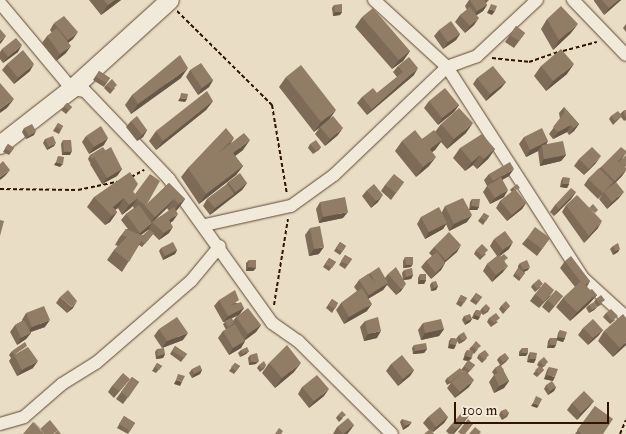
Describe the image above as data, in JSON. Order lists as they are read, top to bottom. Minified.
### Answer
{"scale_bar":"100 m"}
